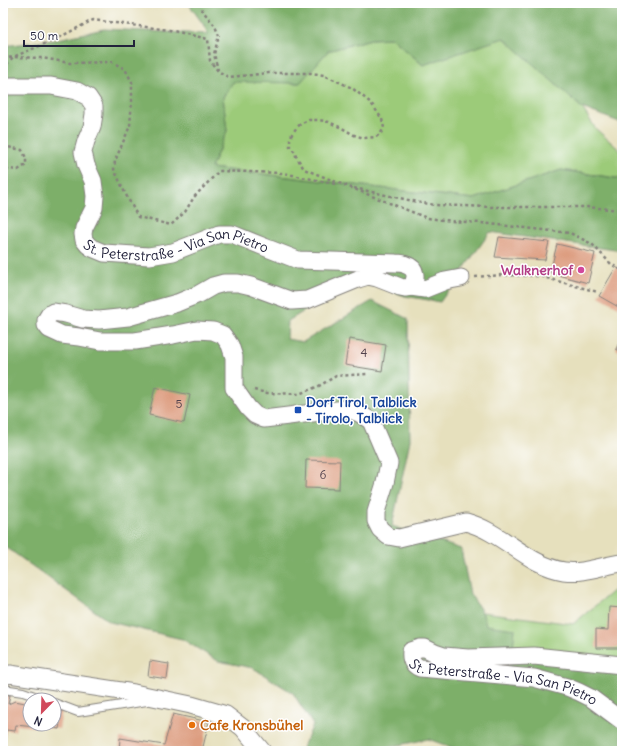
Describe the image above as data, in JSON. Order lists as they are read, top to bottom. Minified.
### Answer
{"streets":{"street":["St. Peterstraße - Via San Pietro"]},"places":{"other":["Walknerhof","Cafe Kronsbühel"],"transit":["Dorf Tirol, Talblick - Tirolo, Talblick"]},"house_numbers":["4","5","6"],"scale_bar":"50 m","north":"bottom left"}
